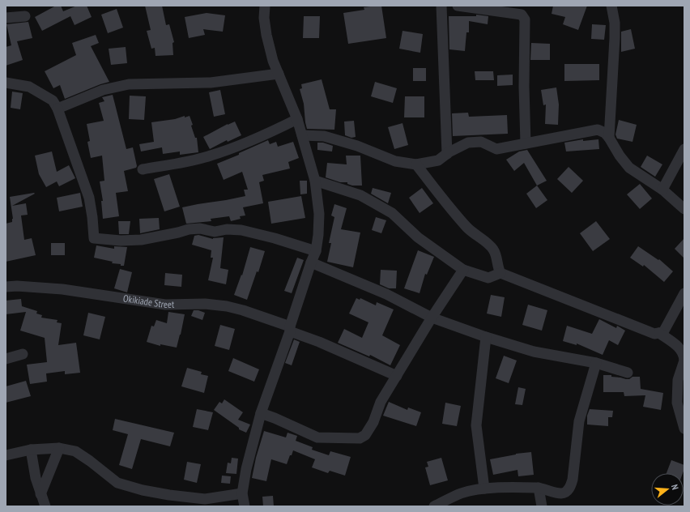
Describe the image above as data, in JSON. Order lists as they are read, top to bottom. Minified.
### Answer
{"streets":{"street":["Okikiade Street"]},"north":"right"}
